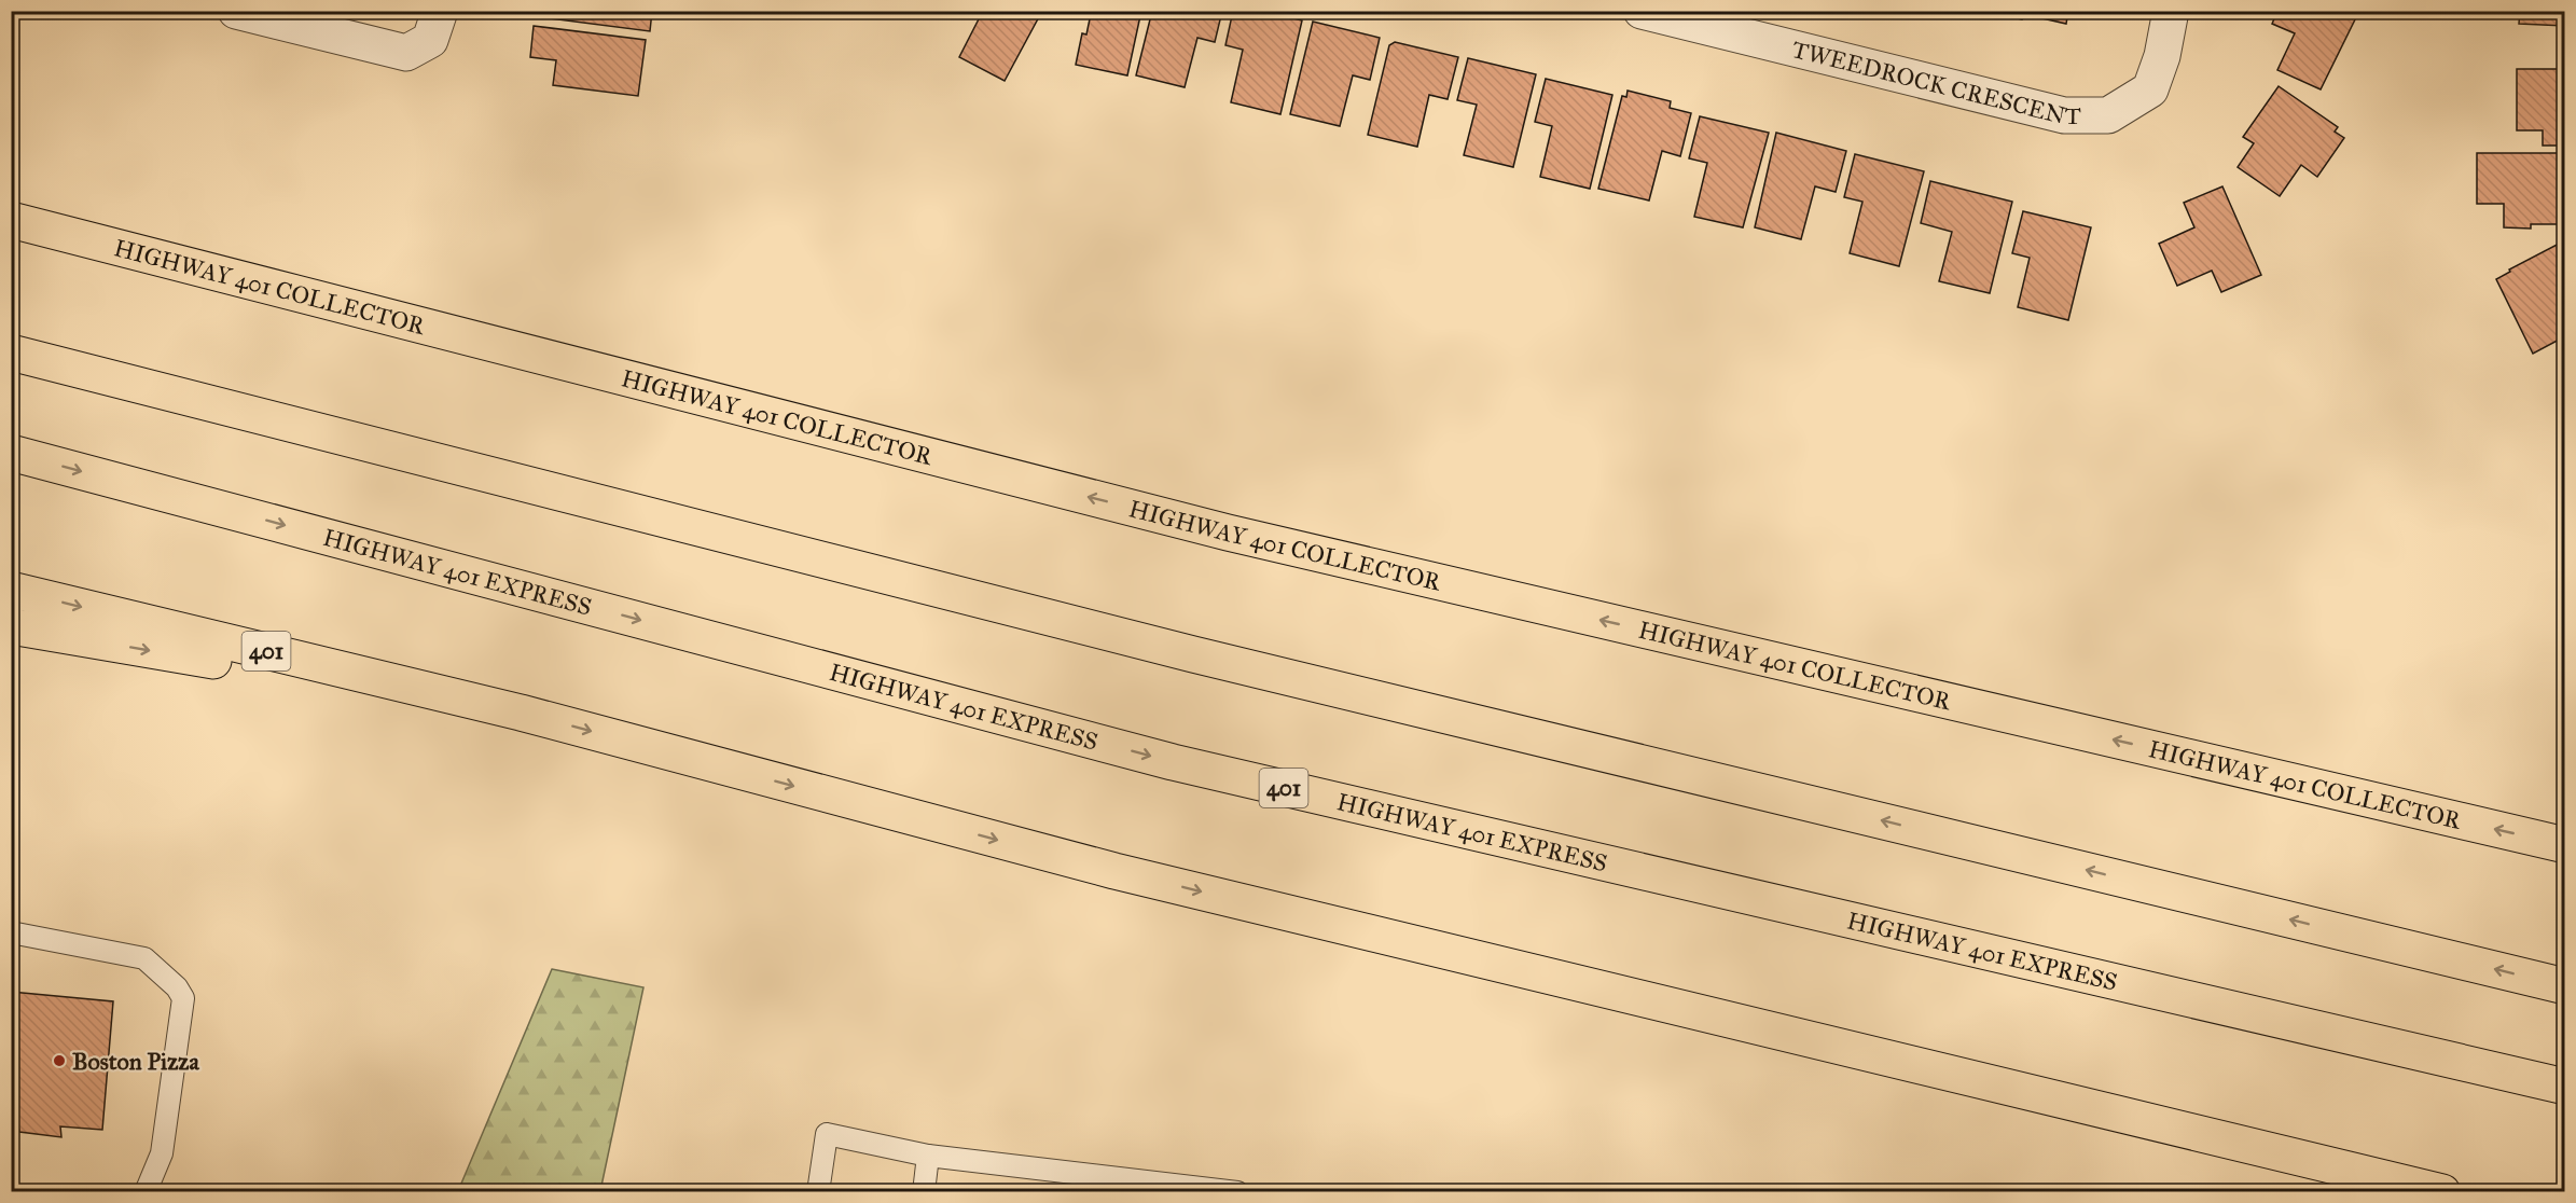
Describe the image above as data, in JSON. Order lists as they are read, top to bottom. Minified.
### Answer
{"streets":{"highway":["HIGHWAY 401 COLLECTOR","HIGHWAY 401 EXPRESS","401"],"street":["TWEEDROCK CRESCENT"]},"places":["Boston Pizza"]}
